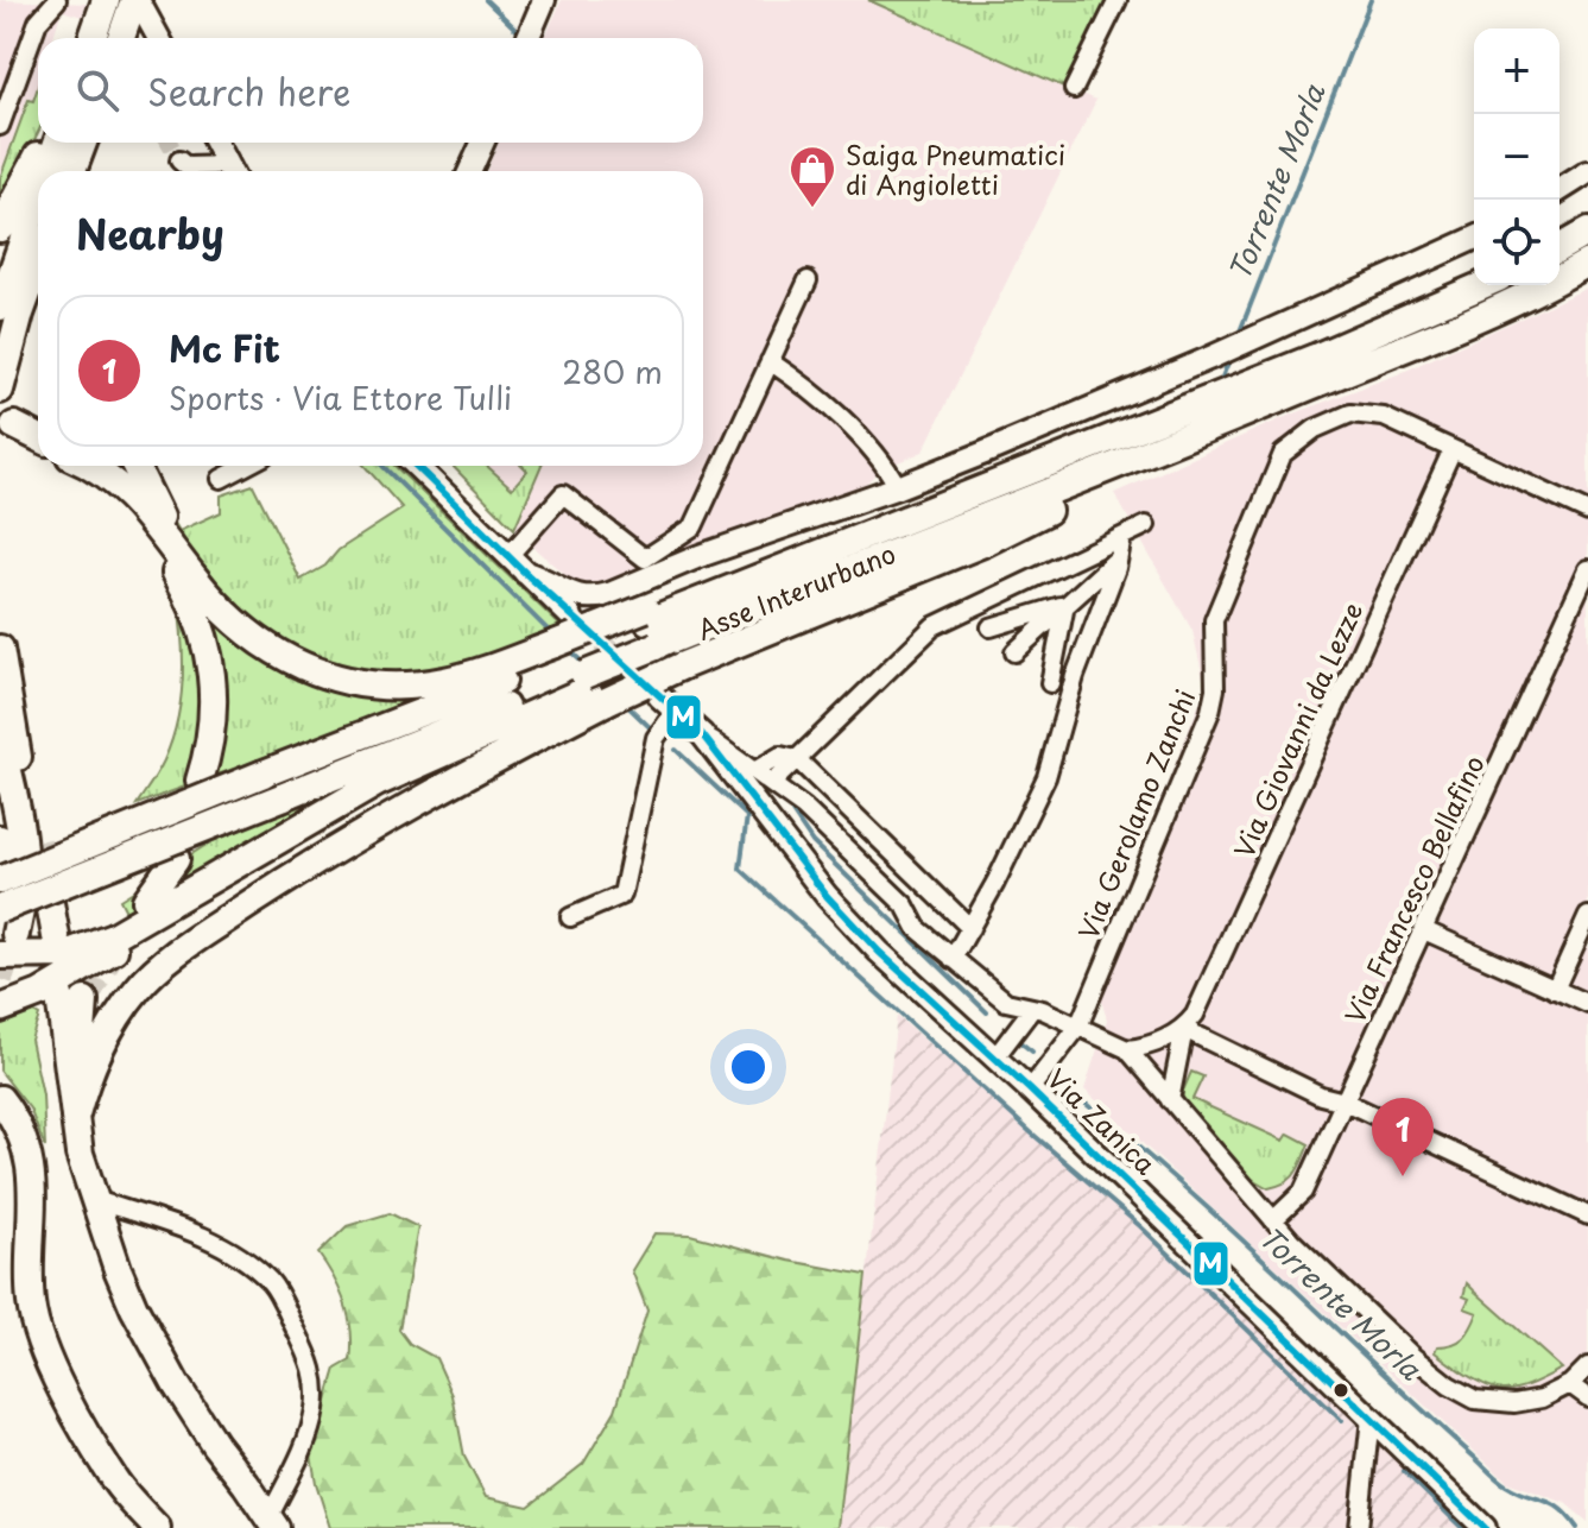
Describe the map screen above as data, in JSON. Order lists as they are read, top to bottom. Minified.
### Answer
{"streets":{"highway":["Asse Interurbano"],"main road":["Via Zanica"],"street":["Via Giovanni da Lezze","Via Gerolamo Zanchi","Via Francesco Bellafino"]},"crossings":[["Via Giovanni da Lezze","Via Gerolamo Zanchi"],["Via Gerolamo Zanchi","Via Zanica"]],"water":["Torrente Morla"],"places":{"shop":["Saiga Pneumatici di Angioletti"]},"lines":["transit line M"],"page":{"map_buttons":["+","−"],"search":"Search here","heading":"Nearby","list":[{"mark":"1","name":"Mc Fit","note":"Sports · Via Ettore Tulli","value":"280 m"}],"pins":"1"}}
